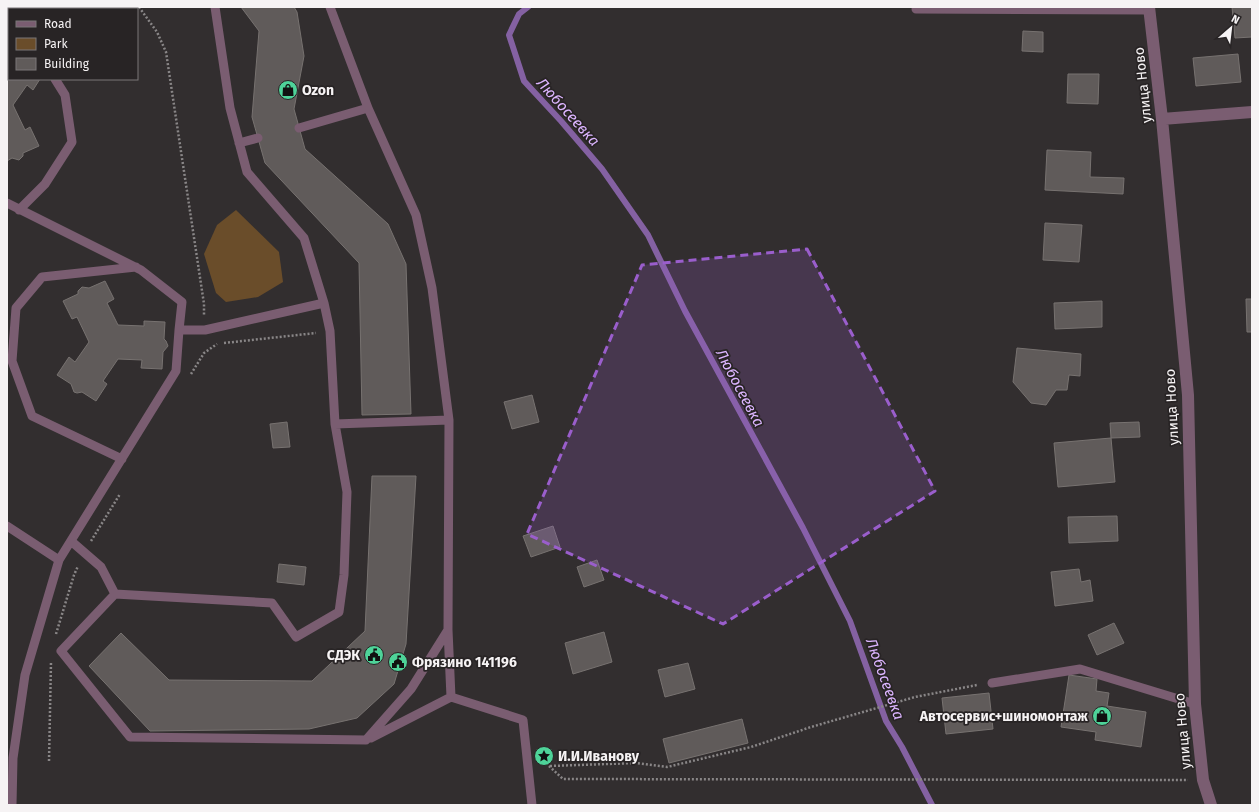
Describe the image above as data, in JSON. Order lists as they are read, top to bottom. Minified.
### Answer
{"streets":{"street":["улица Ново"]},"water":["Любосеевка"],"places":{"shop":["Ozon","Автосервис+шиномонтаж"],"public building":["СДЭК","Фрязино 141196"],"place":["И.И.Иванову"]},"legend":["Road","Park","Building"],"north":"top right"}
